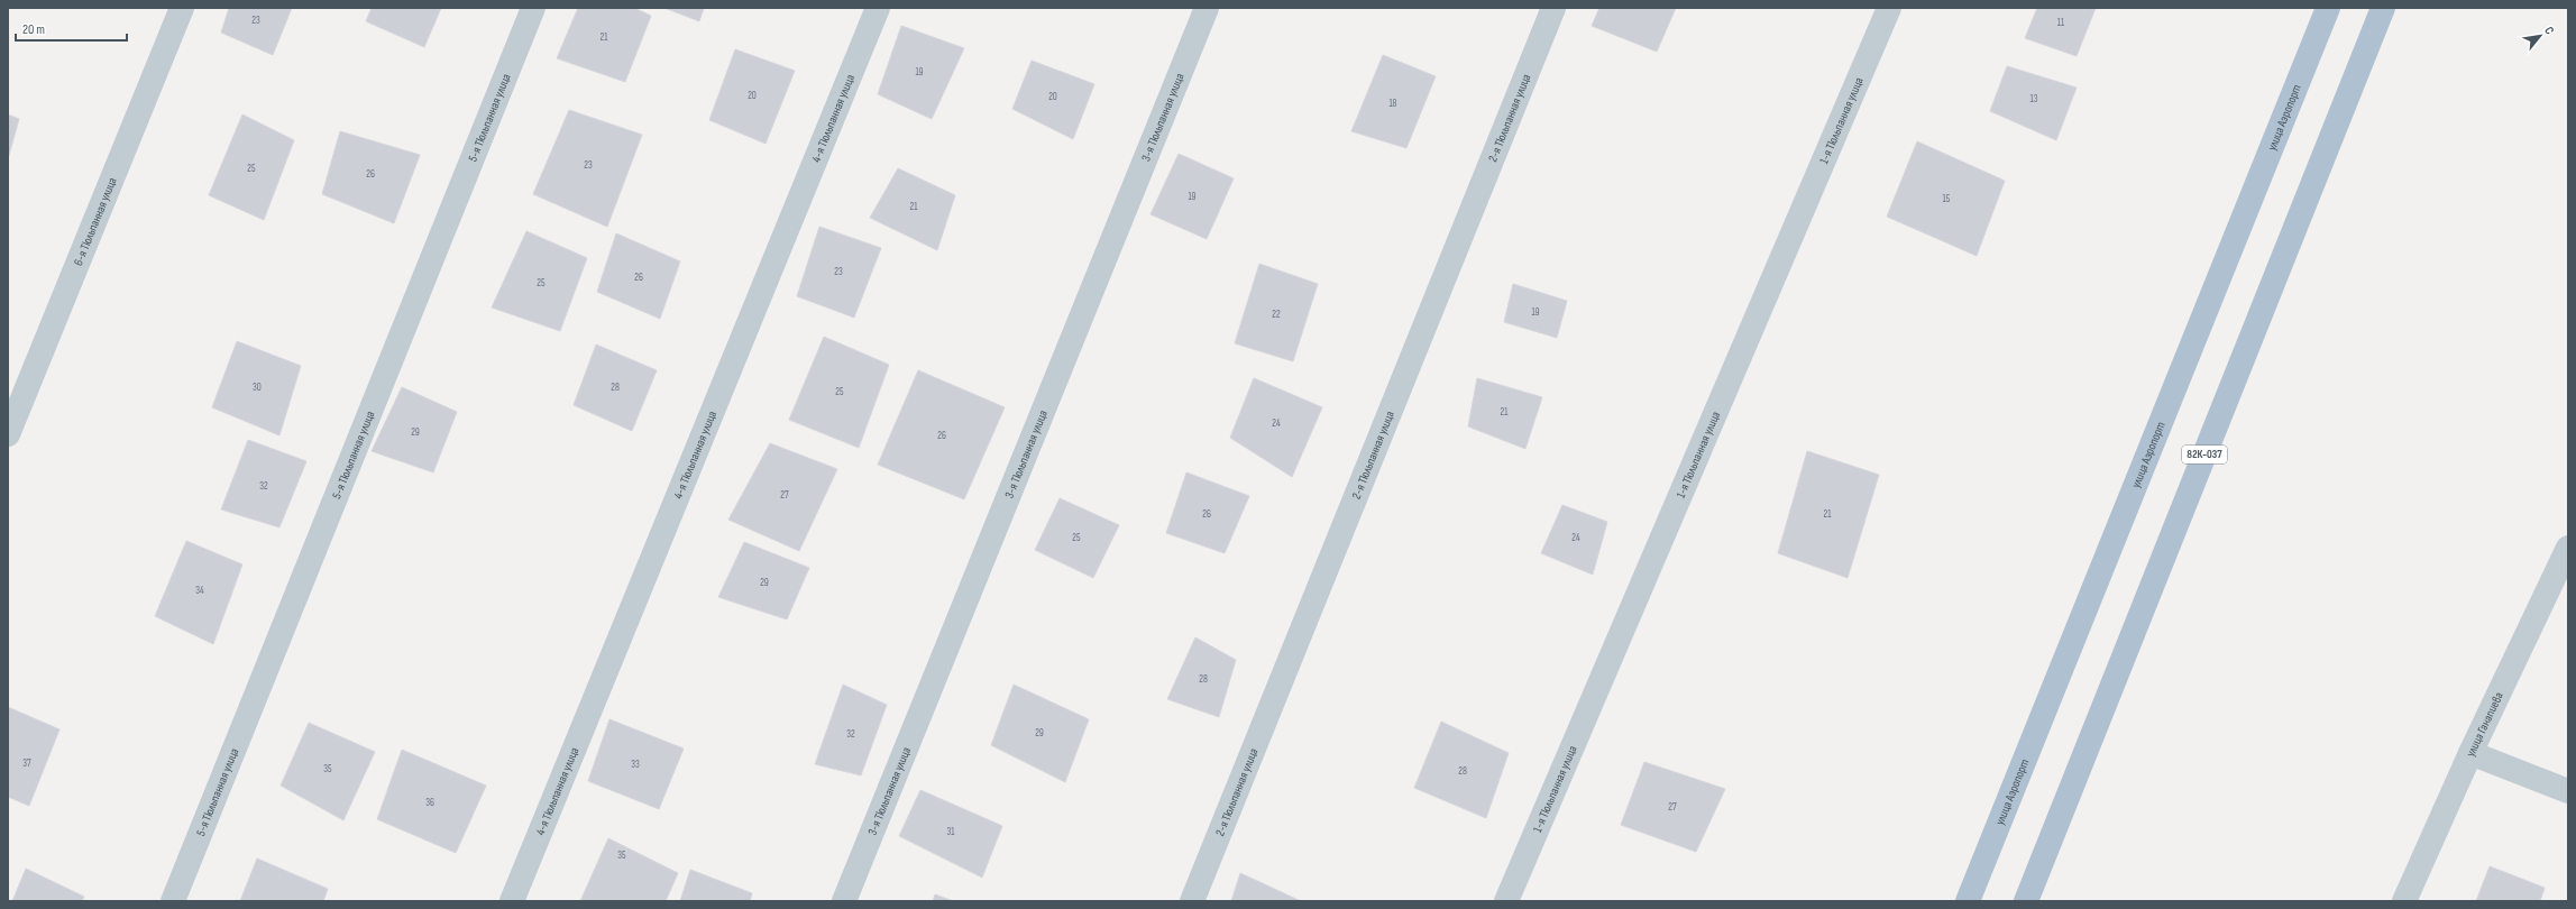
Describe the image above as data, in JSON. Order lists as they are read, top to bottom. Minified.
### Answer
{"streets":{"main road":["улица Аэропорт","82К-037"],"street":["5-я Тюльпанная улица","4-я Тюльпанная улица","3-я Тюльпанная улица","2-я Тюльпанная улица","1-я Тюльпанная улица","6-я Тюльпанная улица","улица Ганапиева"]},"house_numbers":["23","11","21","19","20","20","13","18","23","25","26","19","15","21","23","26","25","19","22","30","28","25","21","24","29","26","32","27","26","21","25","24","29","34","28","29","32","37","33","35","28","36","27","31","35"],"scale_bar":"20 m","north":"top right"}
